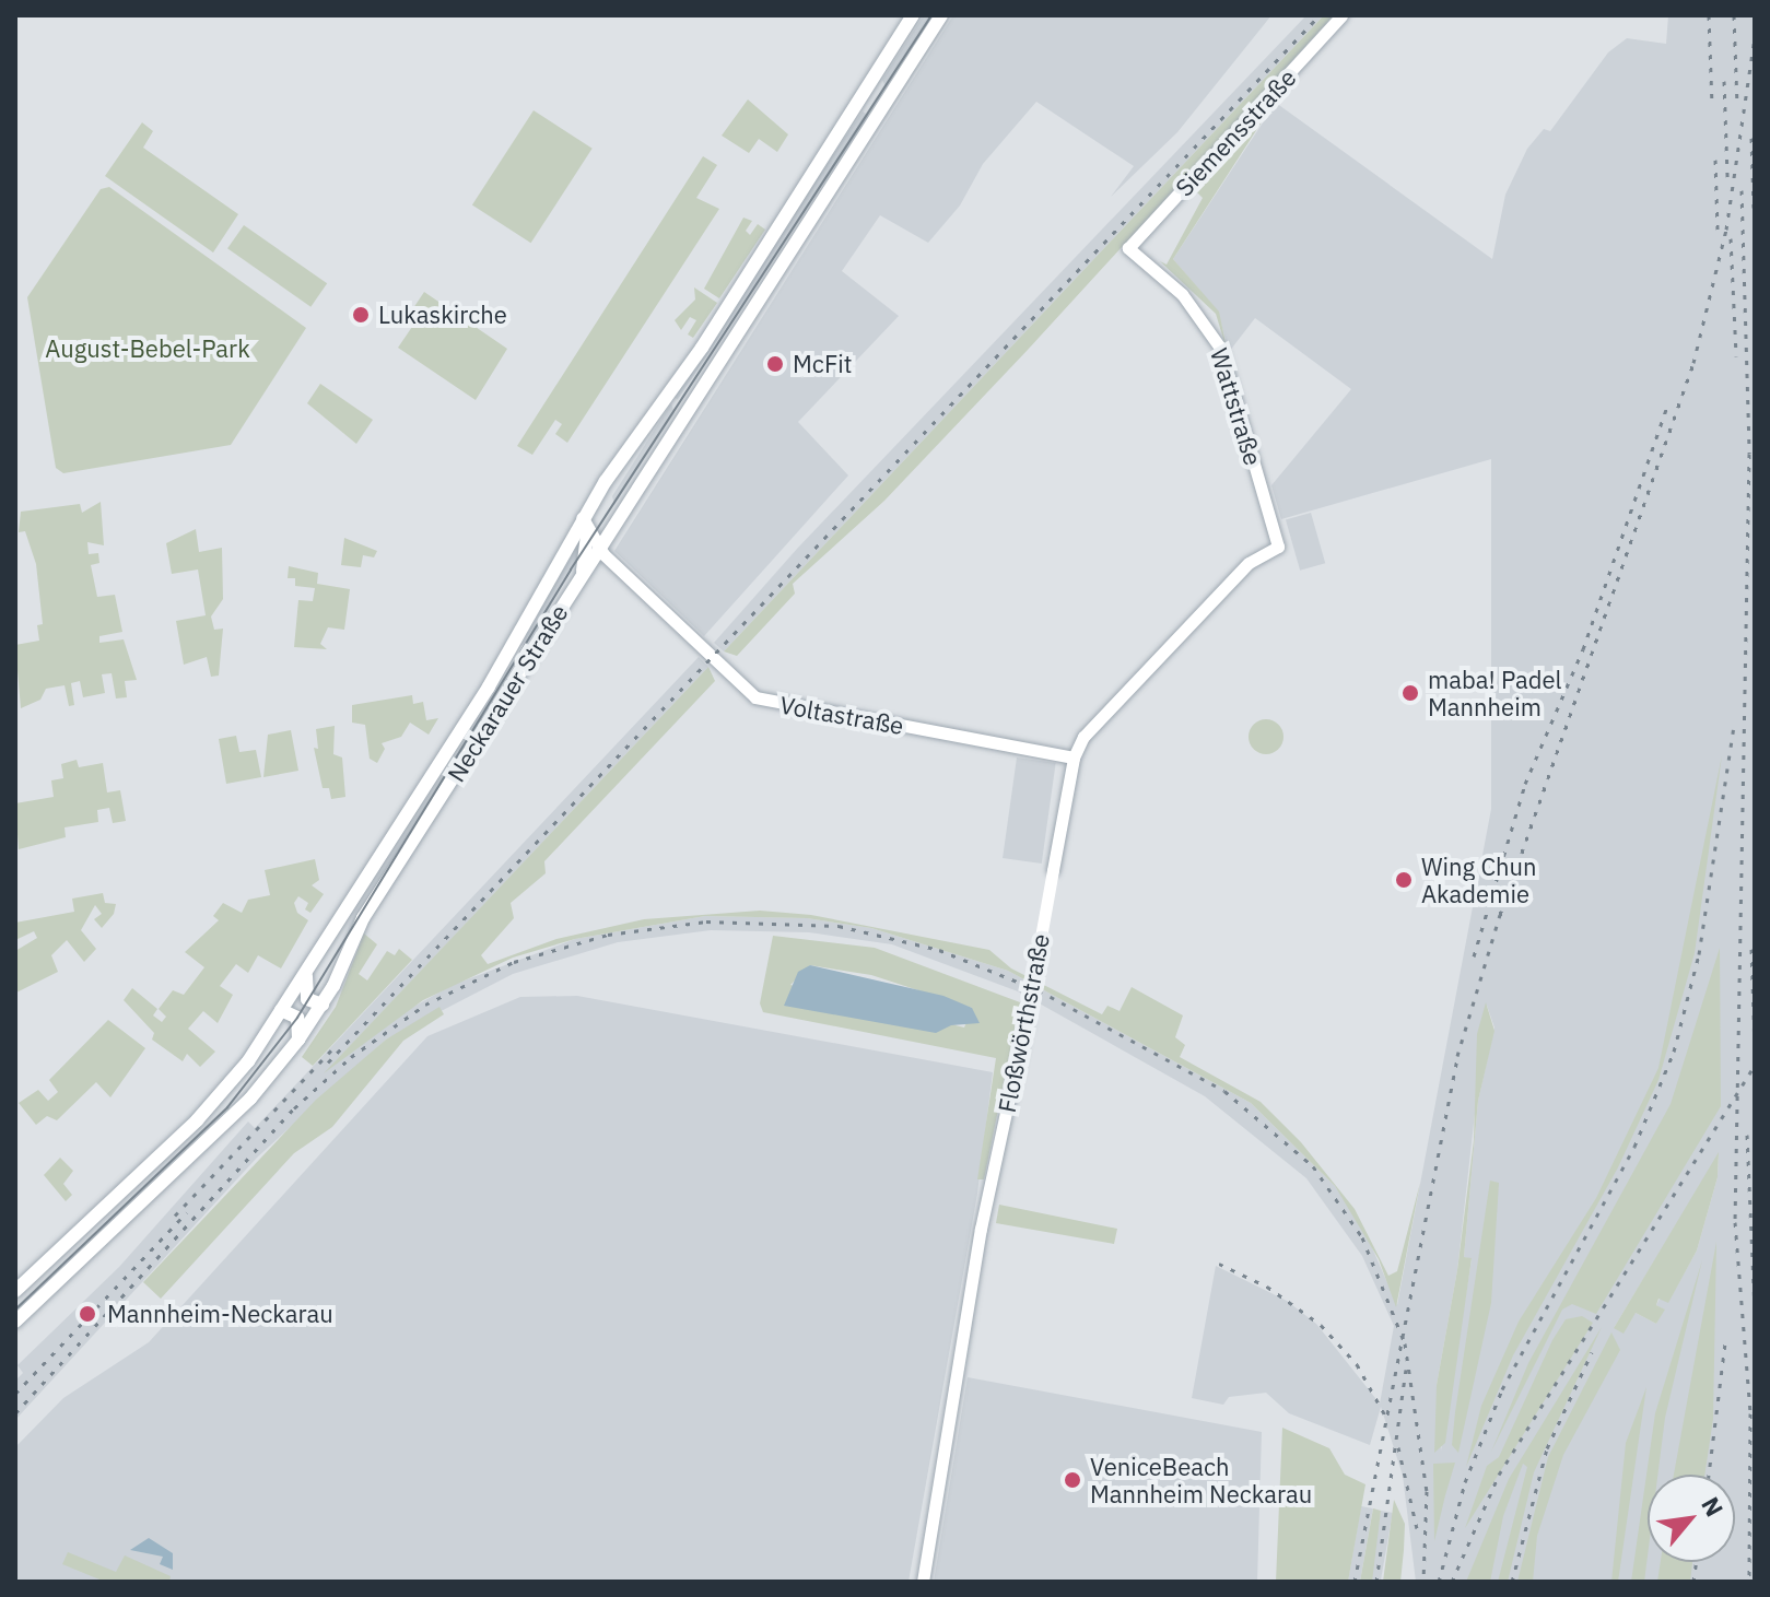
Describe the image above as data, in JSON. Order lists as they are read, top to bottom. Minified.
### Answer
{"streets":{"main road":["Siemensstraße","Wattstraße","Neckarauer Straße","Voltastraße","Floßwörthstraße"]},"crossings":[["Siemensstraße","Wattstraße"],["Wattstraße","Floßwörthstraße"],["Neckarauer Straße","Voltastraße"],["Voltastraße","Floßwörthstraße"]],"parks":["August-Bebel-Park"],"places":["Lukaskirche","McFit","maba! Padel Mannheim","Wing Chun Akademie","Mannheim-Neckarau","VeniceBeach Mannheim Neckarau"],"north":"top right"}
